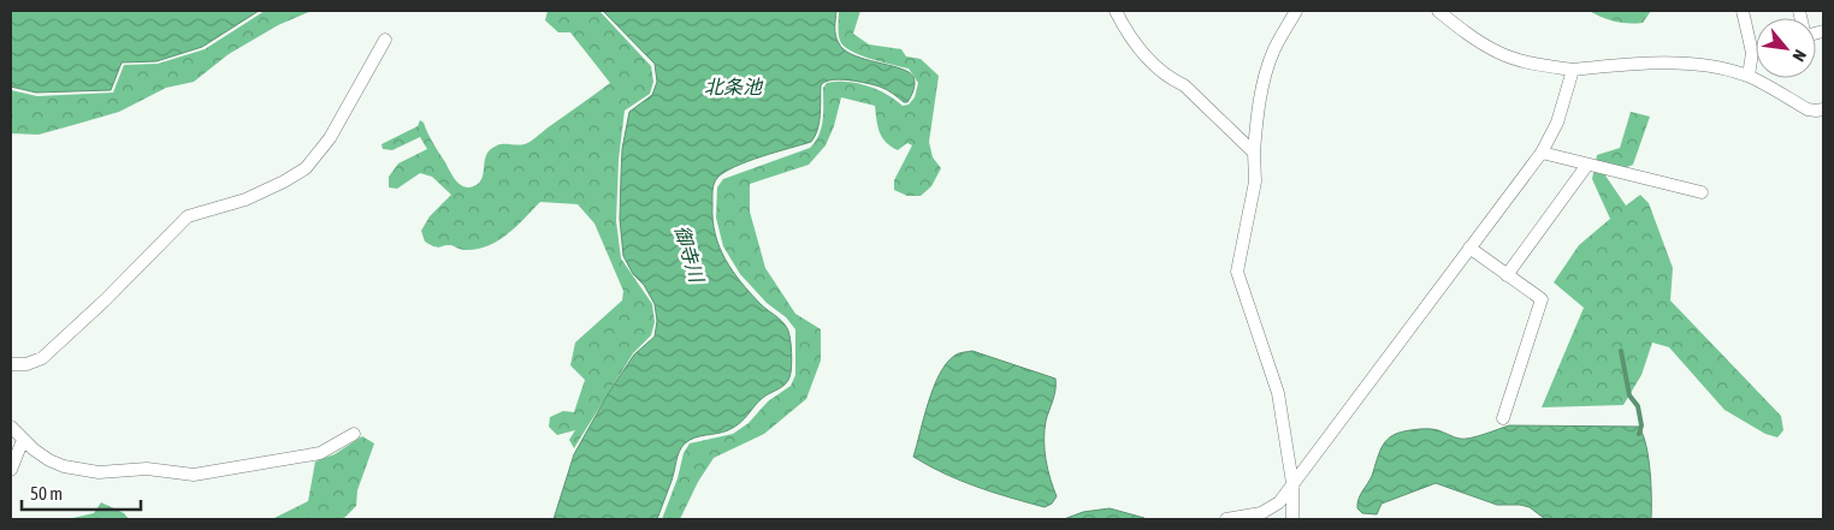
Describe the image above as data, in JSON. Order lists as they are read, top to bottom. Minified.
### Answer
{"water":["北条池","御寺川"],"scale_bar":"50 m","north":"bottom right"}
